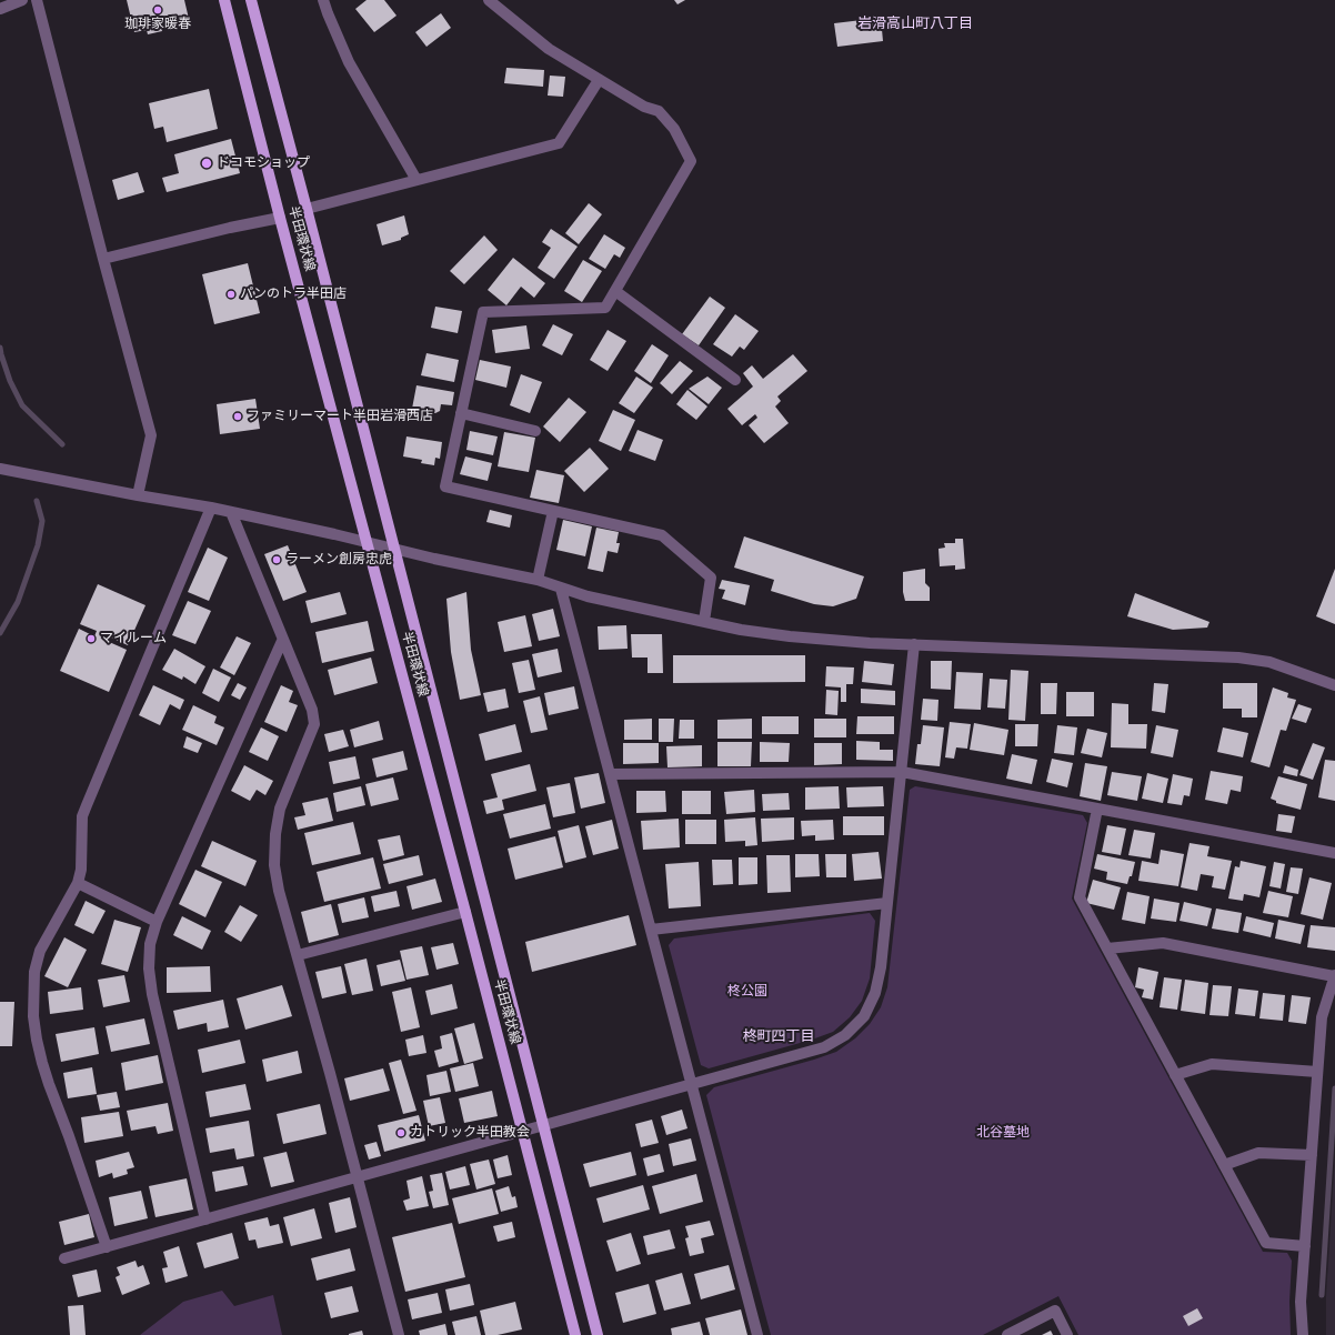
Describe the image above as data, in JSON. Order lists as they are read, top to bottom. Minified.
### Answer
{"streets":{"main road":["半田環状線"]},"districts":["岩滑高山町八丁目","柊町四丁目"],"parks":["柊公園","北谷墓地"],"places":["珈琲家暖春","ドコモショップ","パンのトラ半田店","ファミリーマート半田岩滑西店","ラーメン創房忠虎","マイルーム","カトリック半田教会"]}
